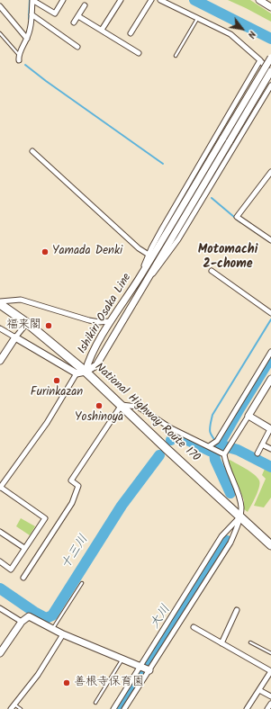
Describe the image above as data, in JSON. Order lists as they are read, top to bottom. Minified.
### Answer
{"streets":{"highway":["National Highway Route 170"],"main road":["Ishikiri Osaka Line"]},"crossings":[["Ishikiri Osaka Line","National Highway Route 170"]],"districts":["Motomachi 2-chome"],"water":["十三川","大川"],"places":["Yamada Denki","福来閣","Furinkazan","Yoshinoya","善根寺保育園"],"north":"bottom right"}
